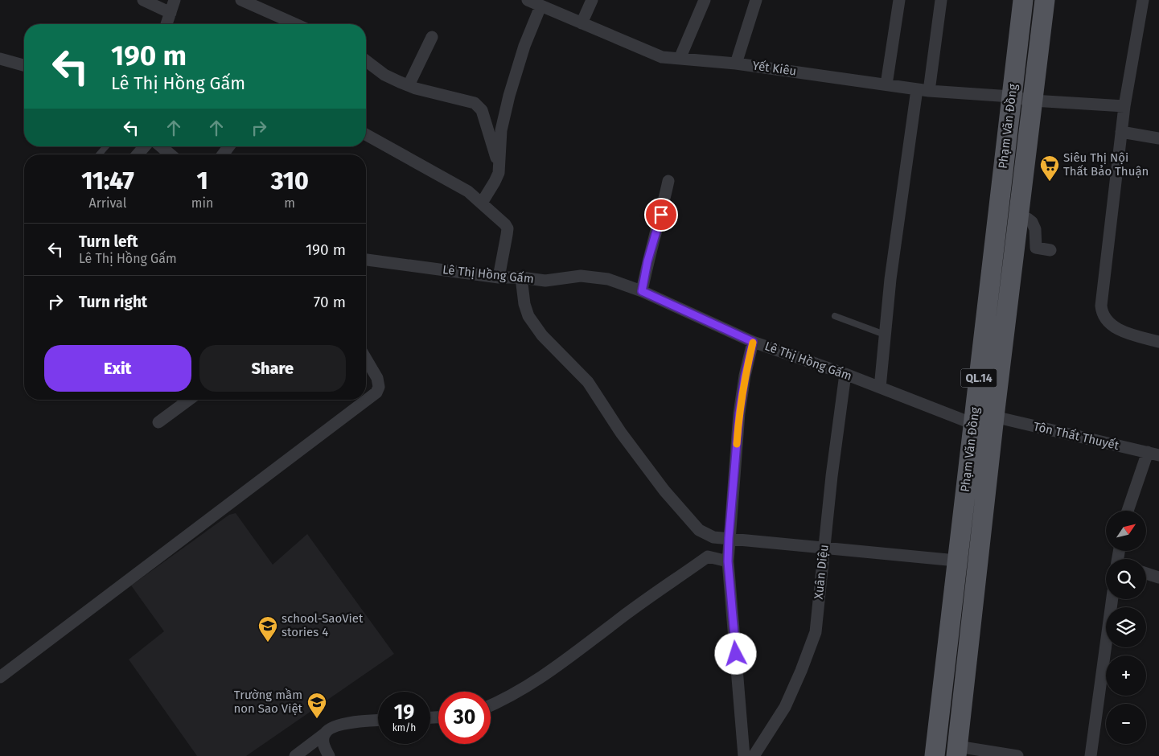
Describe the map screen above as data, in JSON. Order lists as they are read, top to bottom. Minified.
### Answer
{"streets":{"main road":["Phạm Văn Đồng","QL.14"],"street":["Yết Kiêu","Lê Thị Hồng Gấm","Tôn Thất Thuyết","Xuân Diệu"]},"crossings":[["Yết Kiêu","Phạm Văn Đồng"],["Phạm Văn Đồng","Lê Thị Hồng Gấm"],["Phạm Văn Đồng","Tôn Thất Thuyết"],["Lê Thị Hồng Gấm","Xuân Diệu"]],"places":{"supermarket":["Siêu Thị Nội Thất Bảo Thuận"],"school or university":["school-SaoViet stories 4","Trường mầm non Sao Việt"]},"north":"top right","page":{"turn":["190 m","Lê Thị Hồng Gấm"],"eta":["11:47","Arrival","1","min","310","m"],"list":[{"name":"Turn left","note":"Lê Thị Hồng Gấm","value":"190 m"},{"name":"Turn right","value":"70 m"}],"buttons":["Exit","Share"],"map_buttons":["+","−"],"speed":"19 km/h","limit":"30"}}
